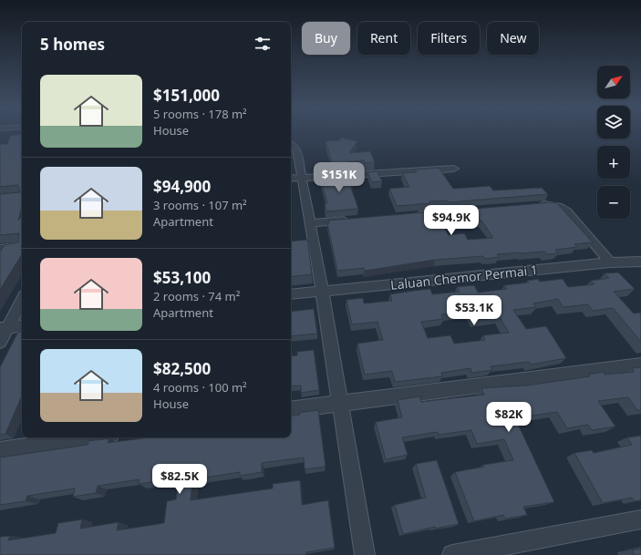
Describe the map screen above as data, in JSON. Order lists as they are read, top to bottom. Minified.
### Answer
{"streets":{"street":["Laluan Chemor Permai 1"]},"north":"top right","page":{"chip":["Buy","Rent","Filters","New"],"heading":"5 homes","map_buttons":["+","−"],"list":[{"name":"$151,000","note":"5 rooms · 178 m² · House"},{"name":"$94,900","note":"3 rooms · 107 m² · Apartment"},{"name":"$53,100","note":"2 rooms · 74 m² · Apartment"},{"name":"$82,500","note":"4 rooms · 100 m² · House"}],"price":["$151K","$94.9K","$53.1K","$82K","$82.5K"]}}
